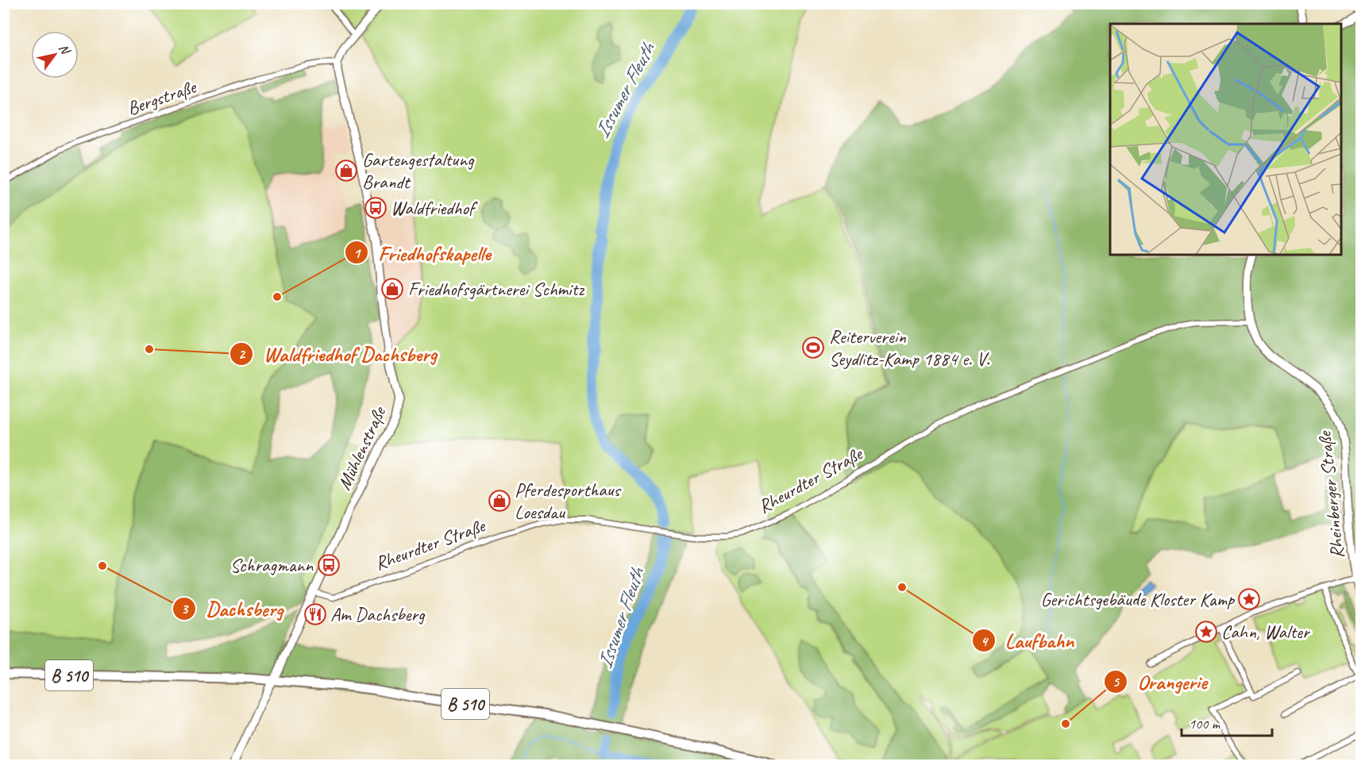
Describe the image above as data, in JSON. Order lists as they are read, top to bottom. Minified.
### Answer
{"streets":{"main road":["B 510"],"street":["Bergstraße","Mühlenstraße","Rheurdter Straße","Rheinberger Straße"]},"crossings":[["Bergstraße","Mühlenstraße"],["Mühlenstraße","Rheurdter Straße"],["Mühlenstraße","B 510"],["Rheurdter Straße","Rheinberger Straße"]],"water":["Issumer Fleuth"],"places":{"shop":["Gartengestaltung Brandt","Friedhofsgärtnerei Schmitz","Pferdesporthaus Loesdau"],"bus stop":["Waldfriedhof","Schragmann"],"other":["Friedhofskapelle","Waldfriedhof Dachsberg","Dachsberg","Laufbahn","Orangerie"],"sports":["Reiterverein Seydlitz-Kamp 1884 e. V."],"place":["Gerichtsgebäude Kloster Kamp","Cahn, Walter"],"restaurant":["Am Dachsberg"]},"scale_bar":"100 m","north":"top right"}
